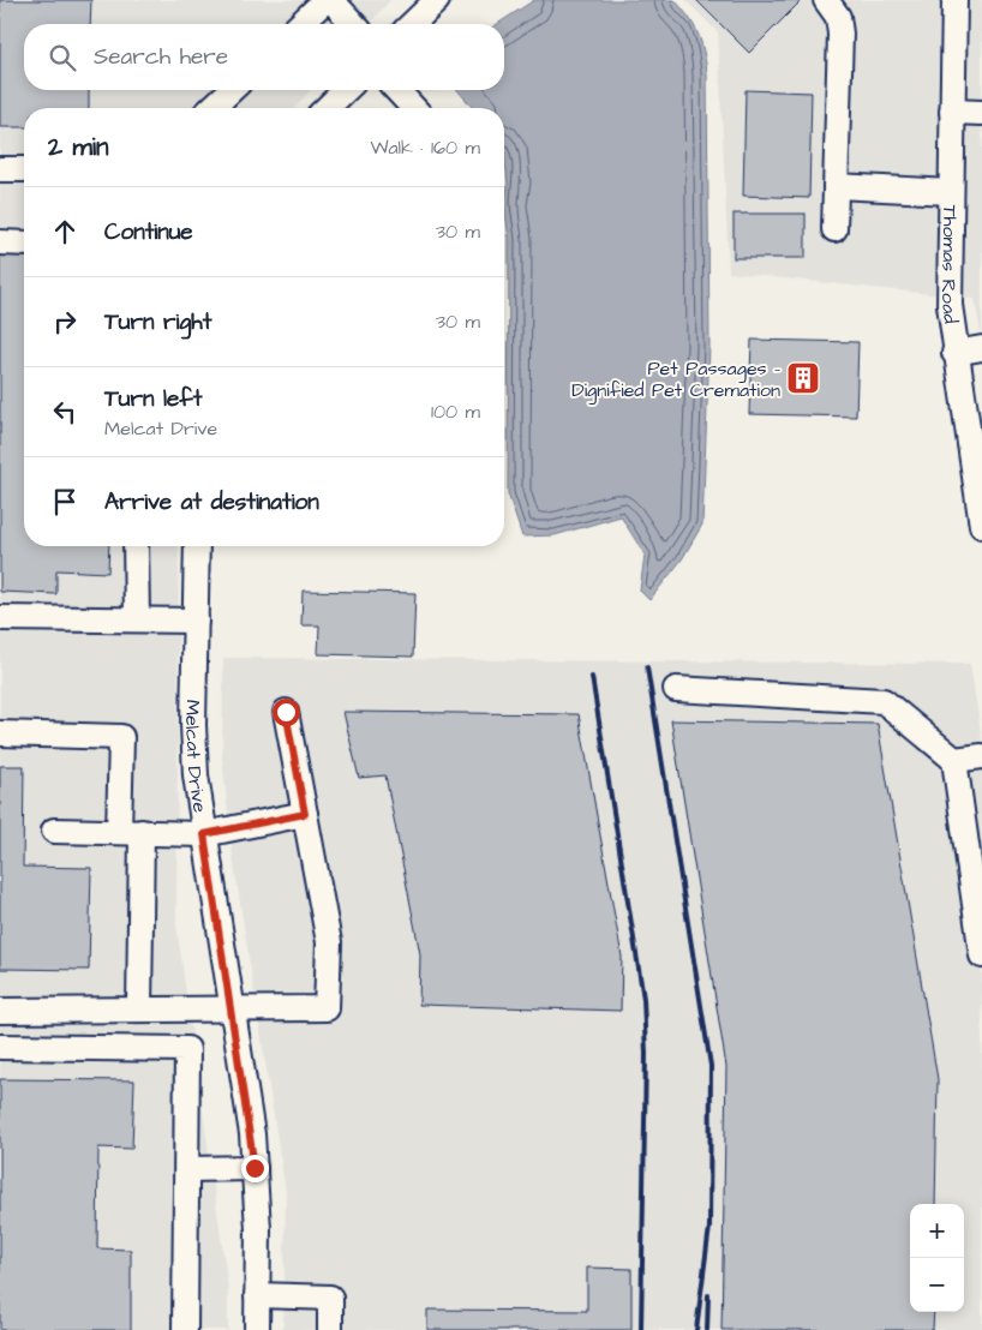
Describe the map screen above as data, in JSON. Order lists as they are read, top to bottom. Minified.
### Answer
{"streets":{"street":["Thomas Road","Melcat Drive"]},"places":{"building":["Pet Passages - Dignified Pet Cremation"]},"page":{"search":"Search here","heading":["2 min","Walk · 160 m"],"list":[["Continue","30 m"],["Turn right","30 m"],["Turn left","Melcat Drive","100 m"],"Arrive at destination"],"map_buttons":["+","−"]}}
